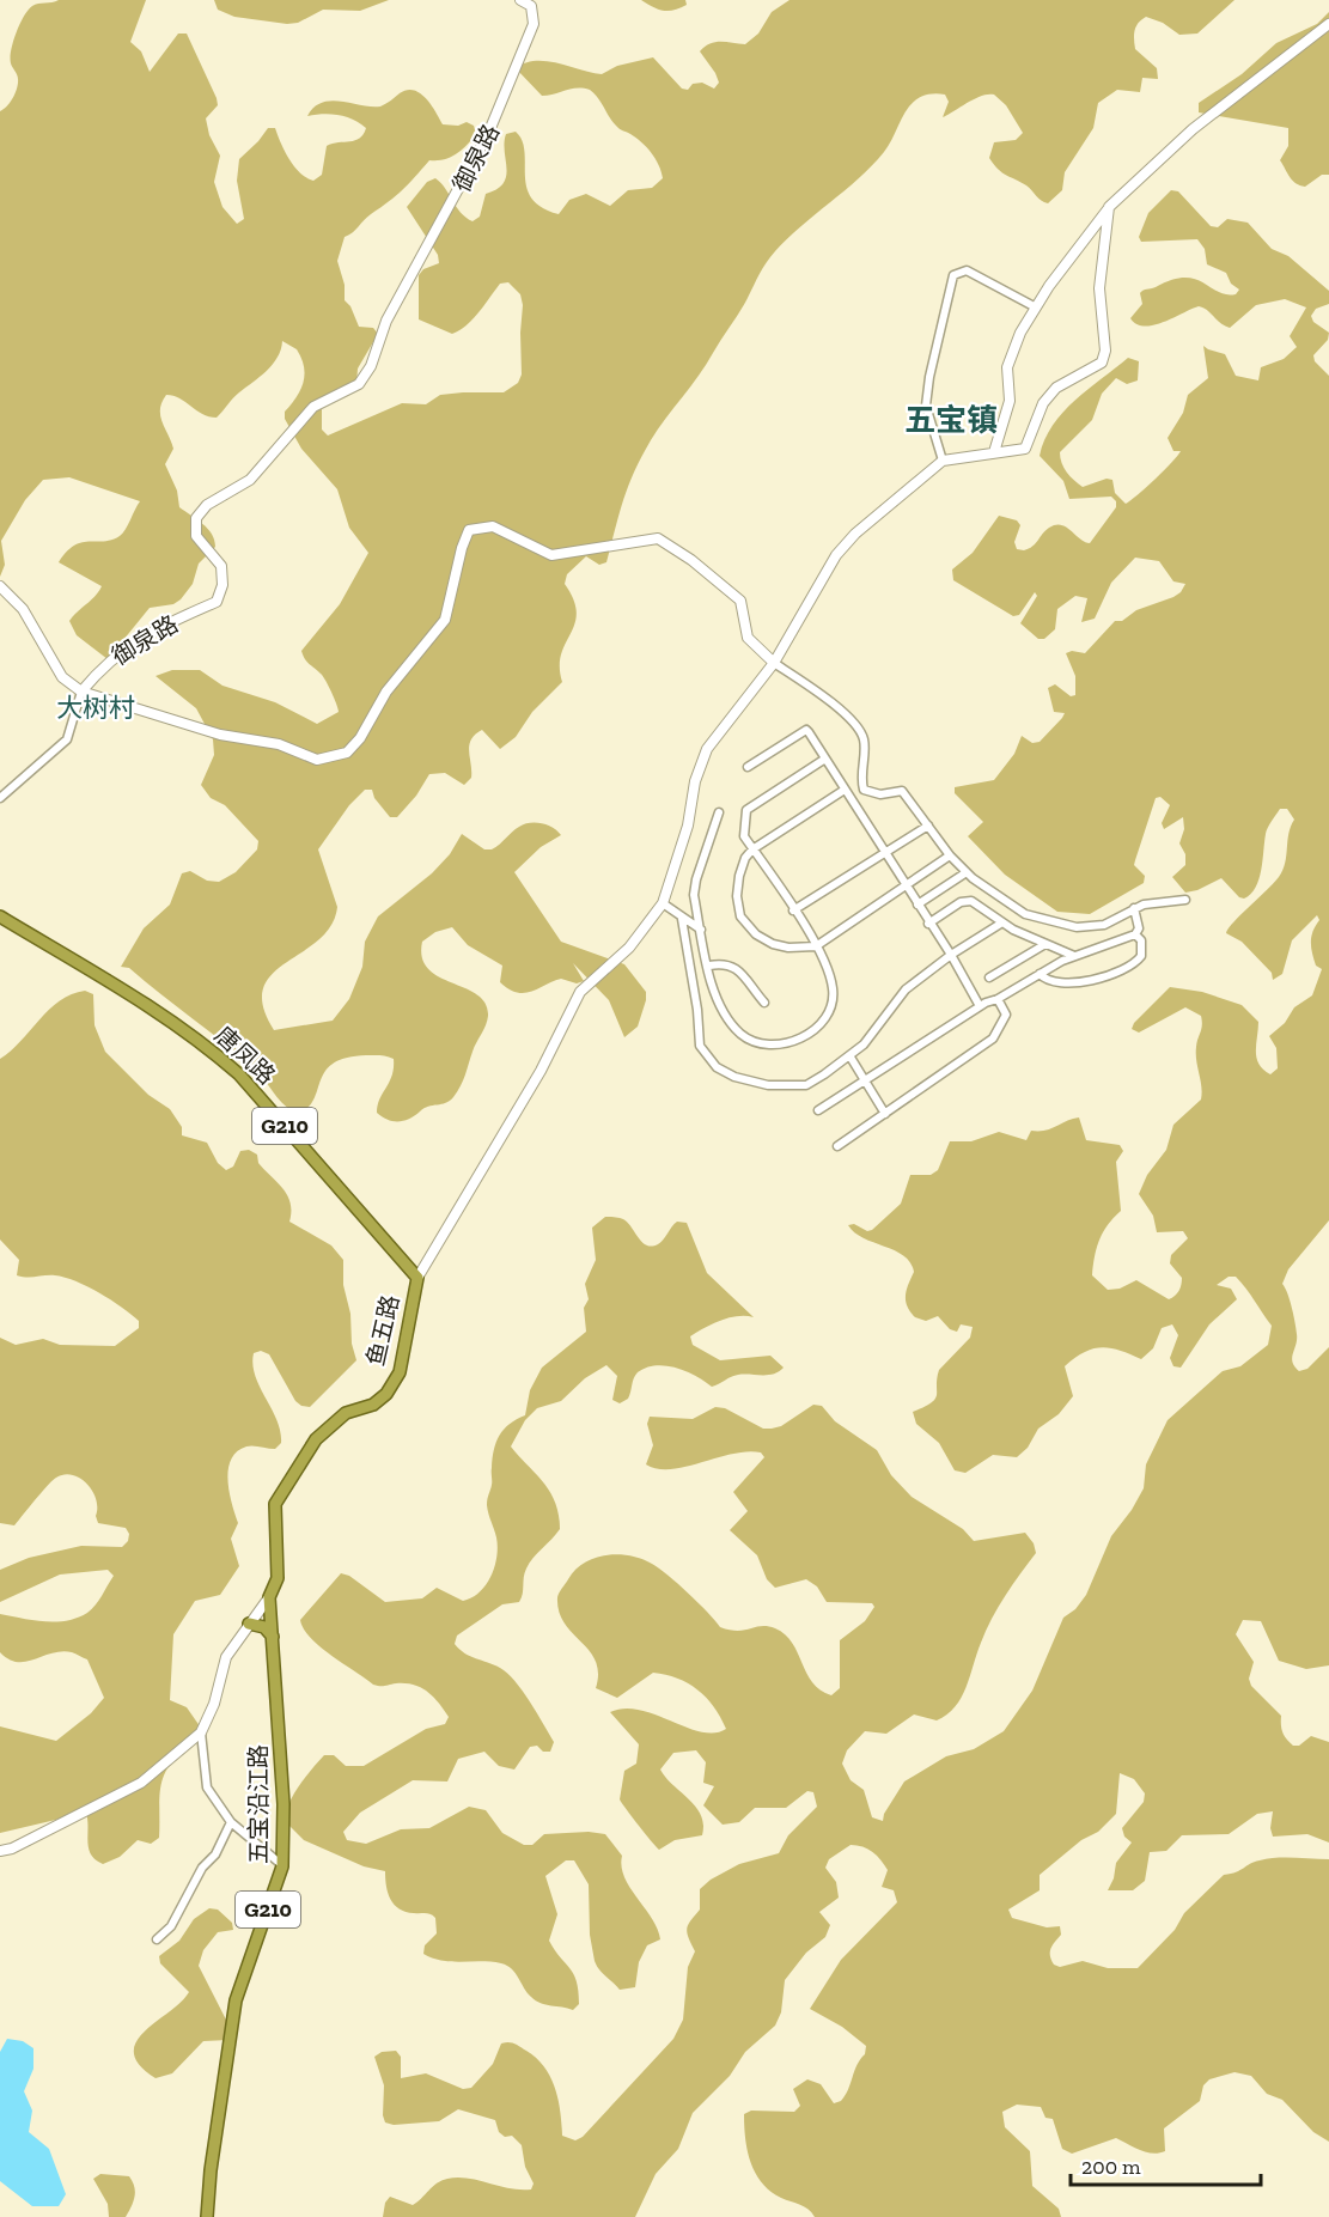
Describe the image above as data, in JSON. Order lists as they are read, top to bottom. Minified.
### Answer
{"streets":{"highway":["唐凤路","G210","鱼五路","五宝沿江路"],"street":["御泉路"]},"crossings":[["御泉路","鱼五路"],["唐凤路","鱼五路"],["鱼五路","五宝沿江路"]],"districts":["五宝镇","大树村"],"scale_bar":"200 m"}
